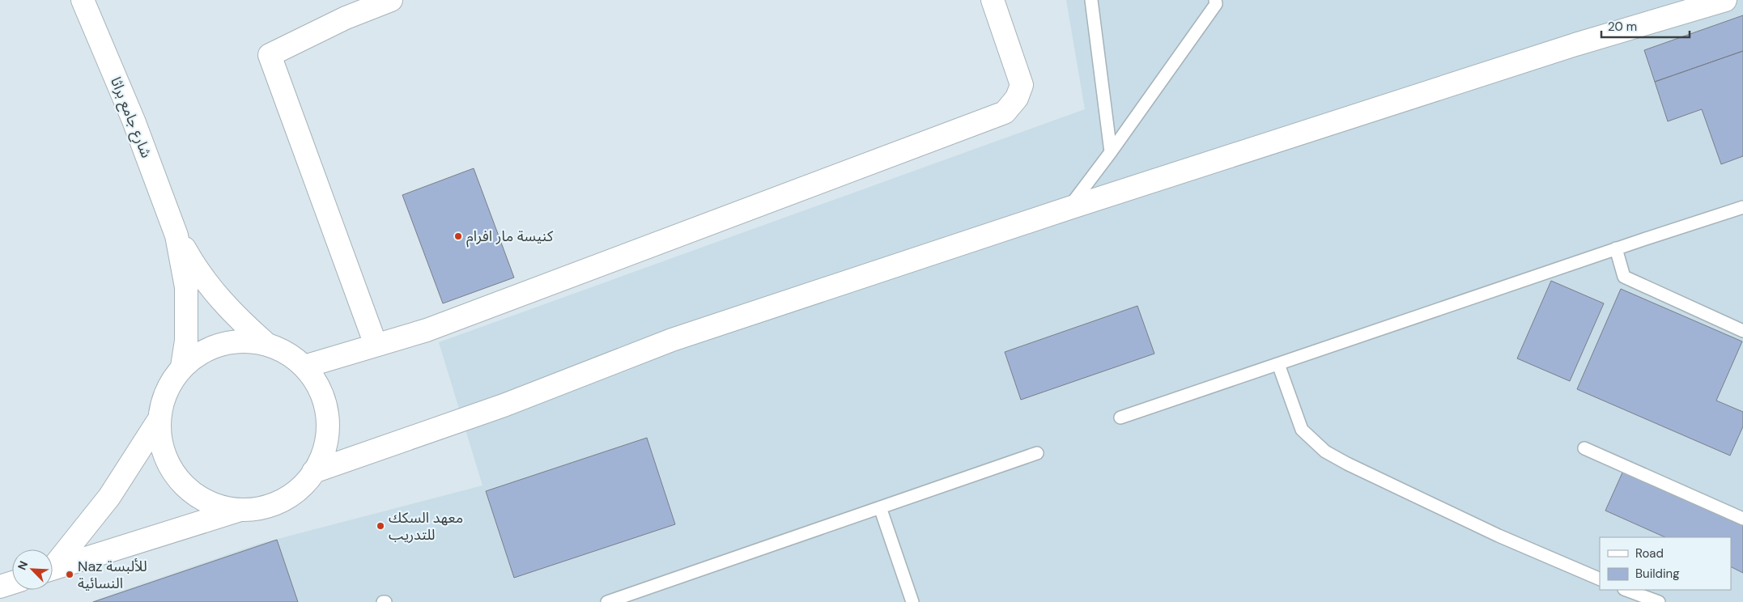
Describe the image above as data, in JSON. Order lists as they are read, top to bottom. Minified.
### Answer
{"streets":{"street":["شارع جامع براثا"]},"places":["كنيسة مار افرام","معهد السكك للتدريب","Naz للألبسة النسائية"],"legend":["Road","Building"],"scale_bar":"20 m","north":"top left"}
